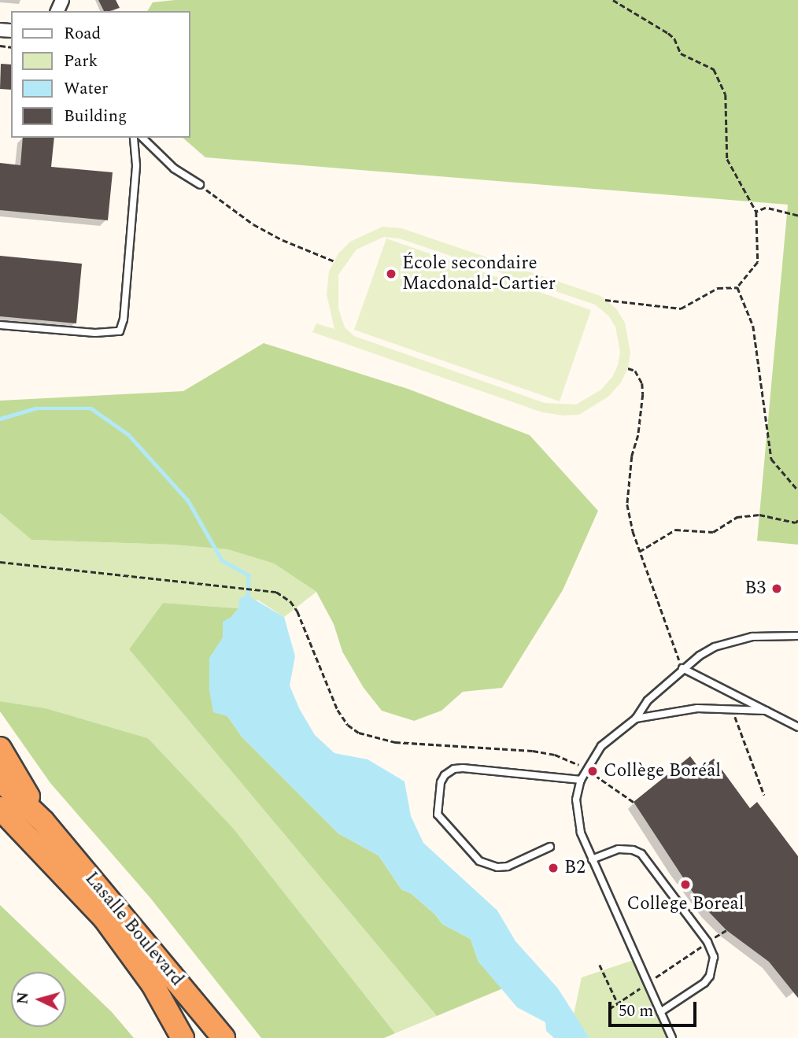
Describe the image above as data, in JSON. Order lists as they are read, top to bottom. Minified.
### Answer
{"streets":{"highway":["Lasalle Boulevard"]},"places":["École secondaire Macdonald-Cartier","B3","Collège Boréal","B2","College Boreal"],"legend":["Road","Park","Water","Building"],"scale_bar":"50 m","north":"left"}
